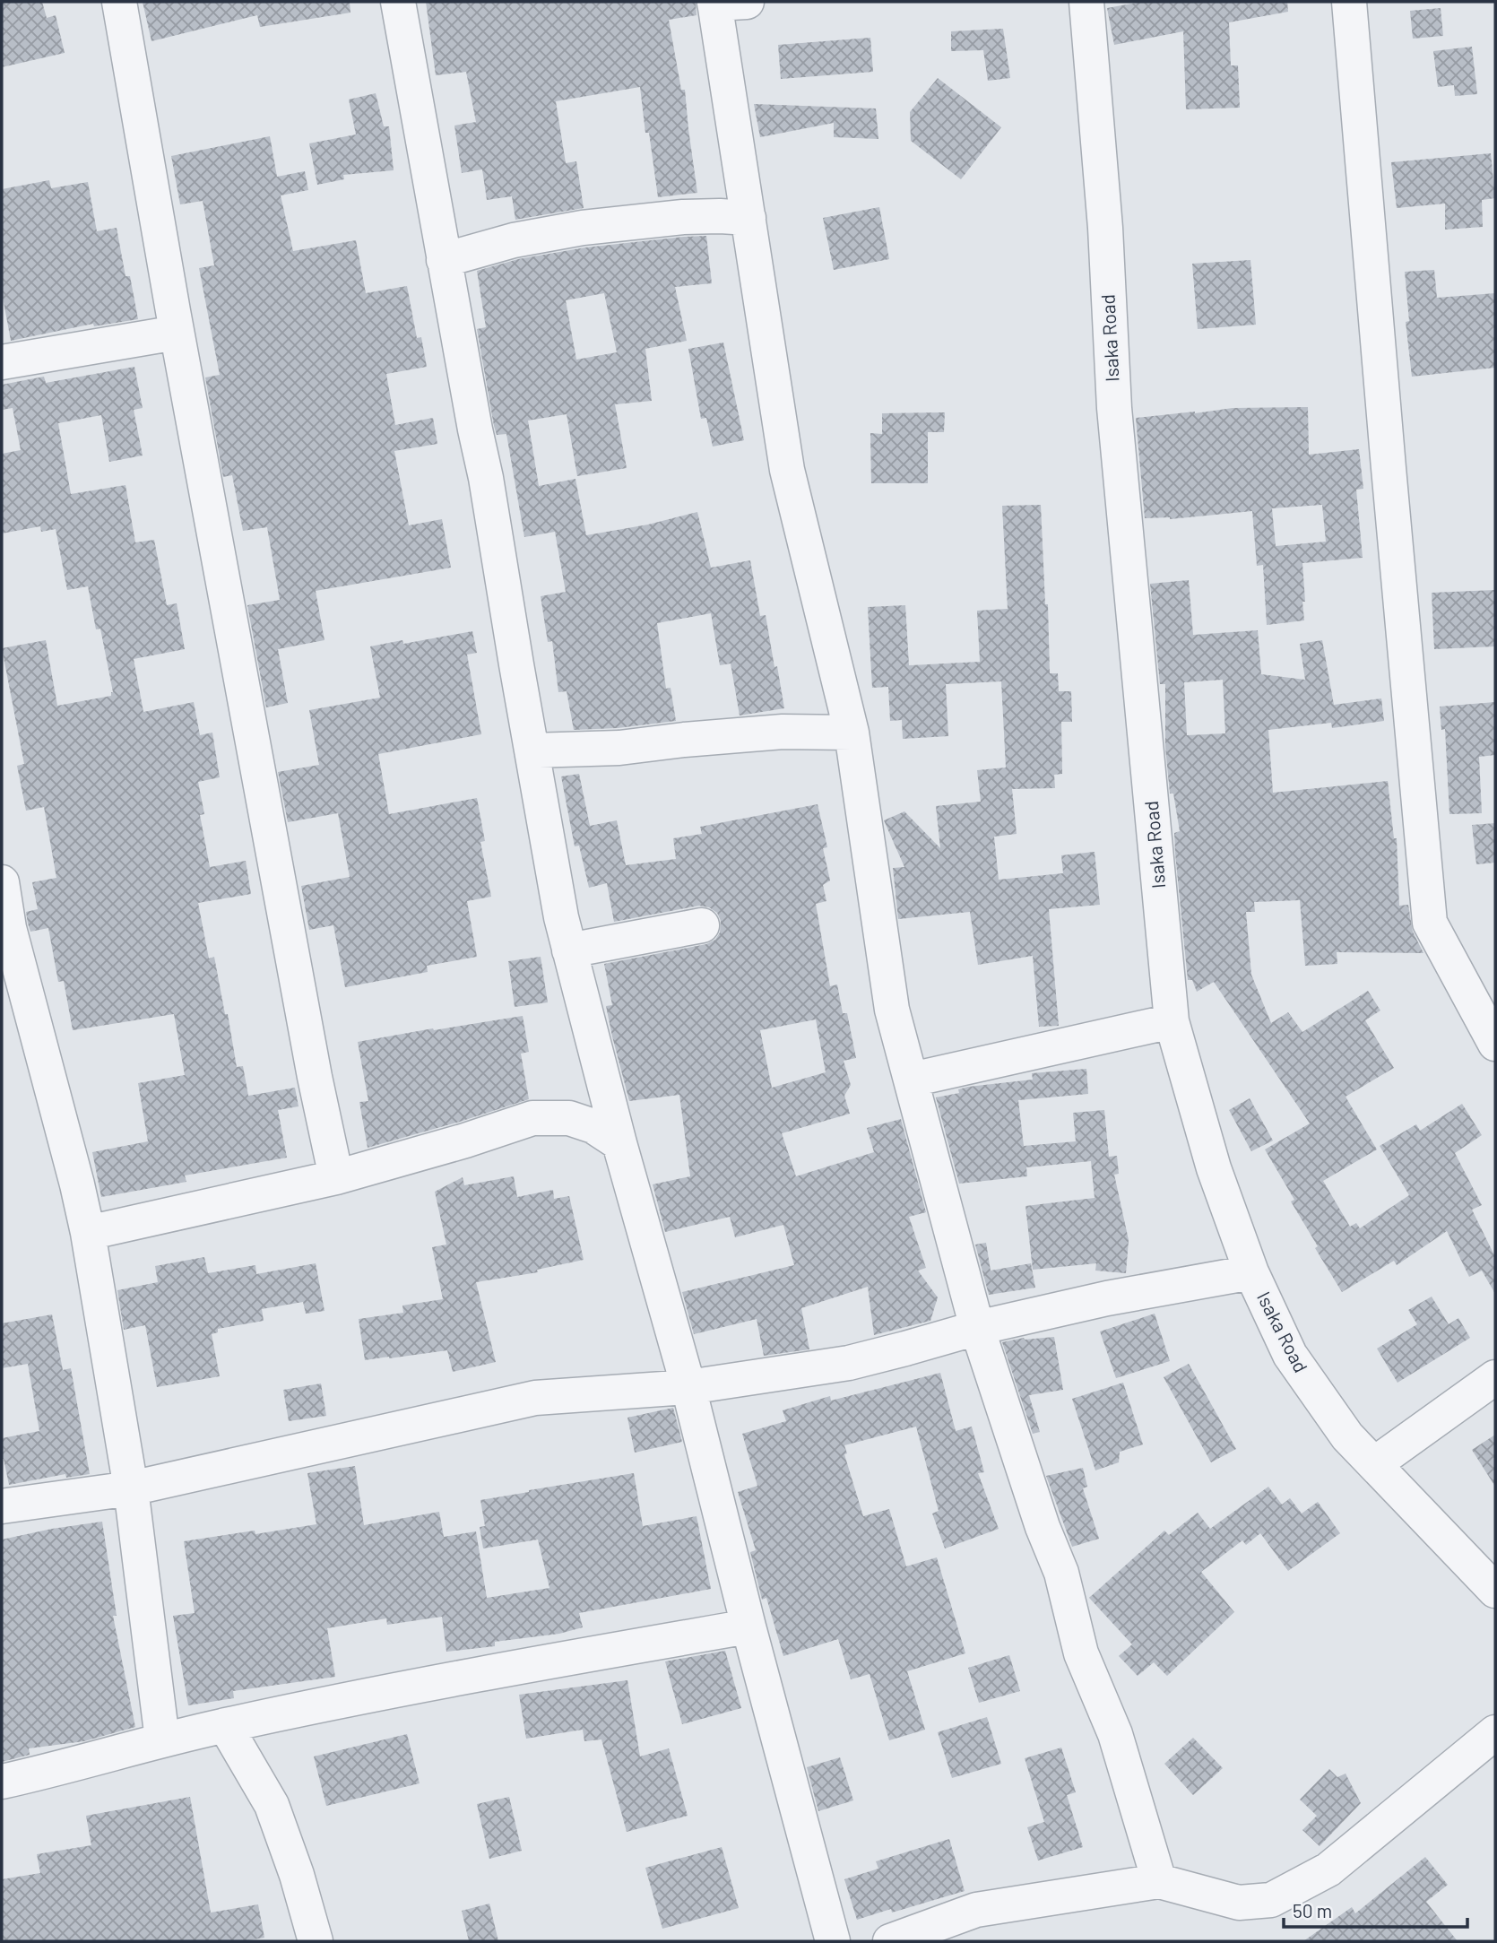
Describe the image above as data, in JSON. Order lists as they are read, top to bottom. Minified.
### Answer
{"streets":{"street":["Isaka Road"]},"scale_bar":"50 m"}
